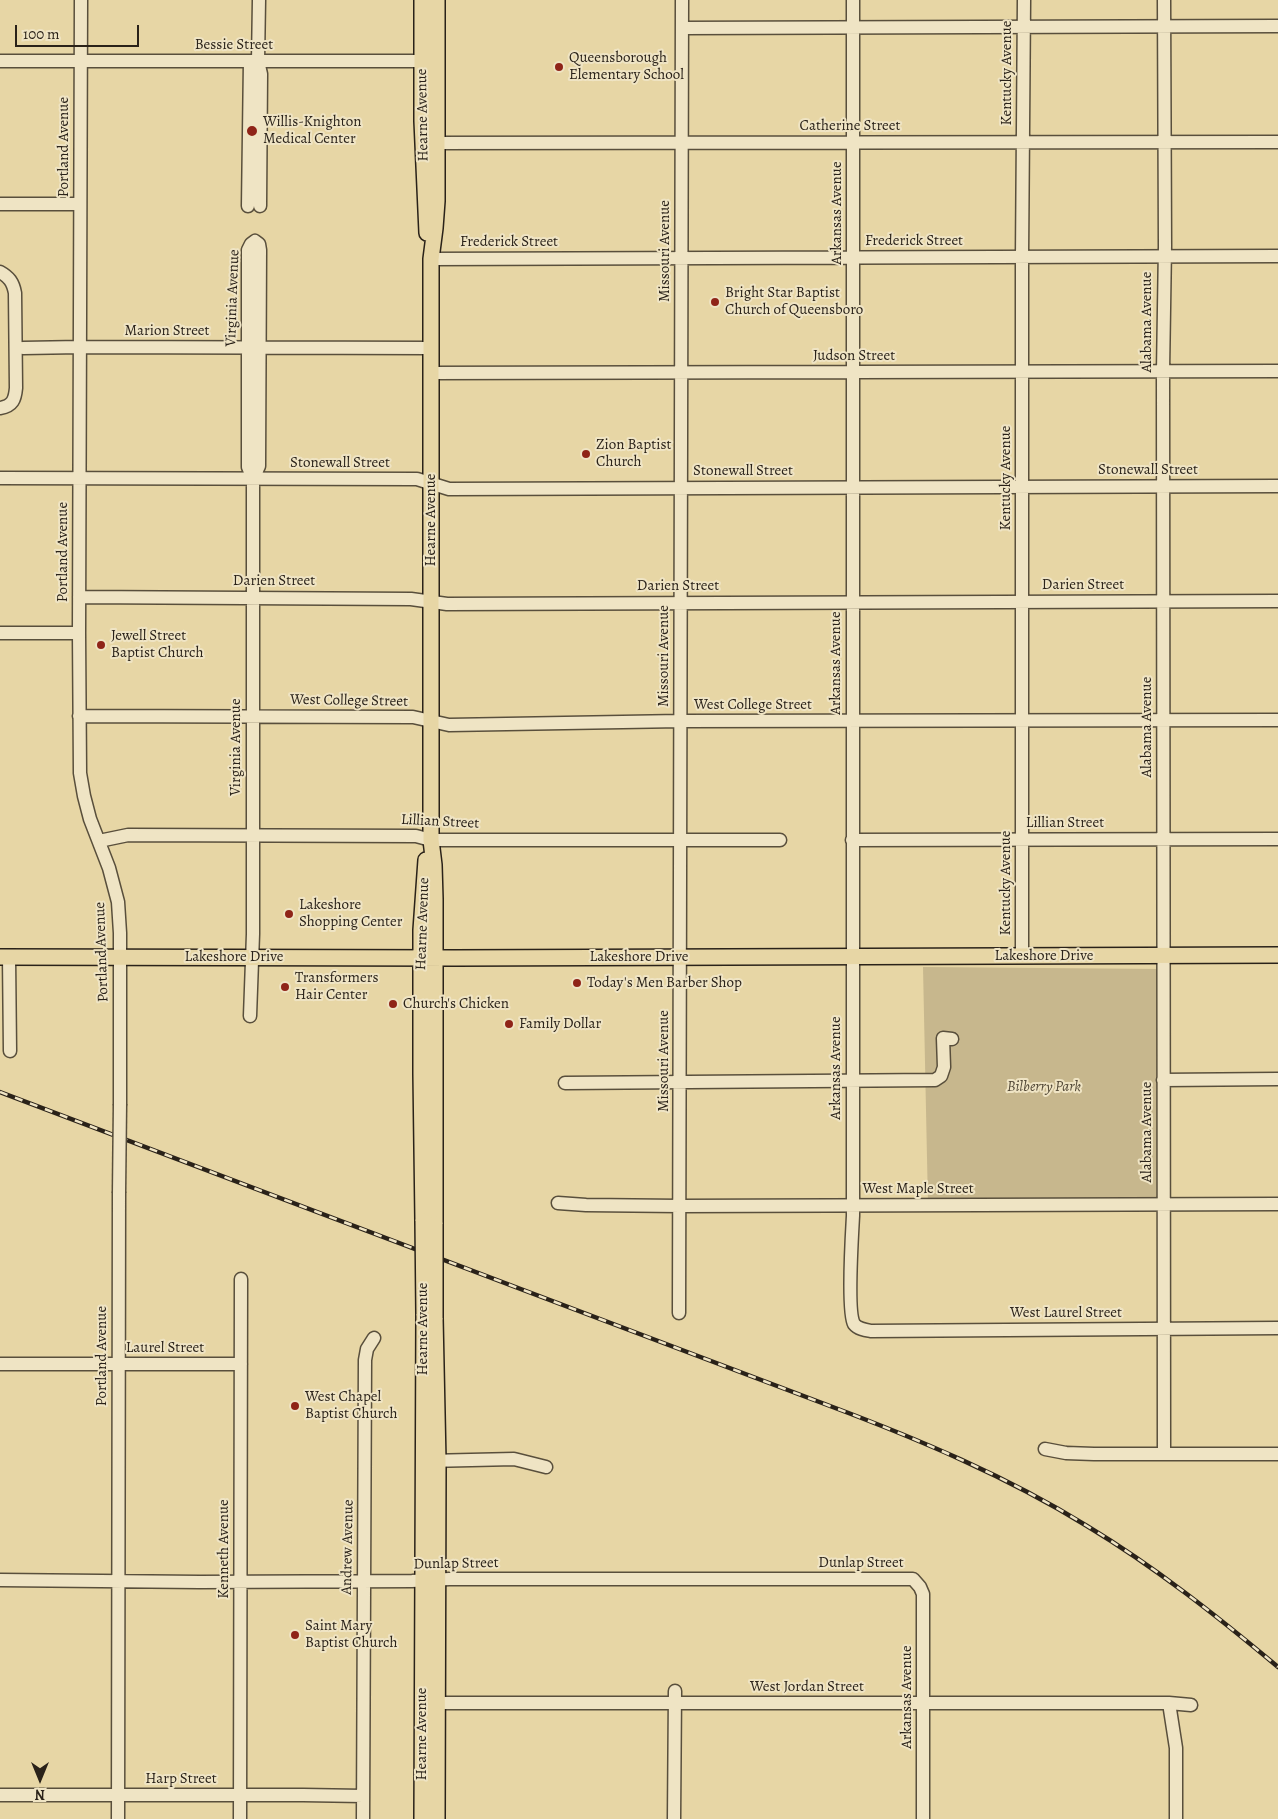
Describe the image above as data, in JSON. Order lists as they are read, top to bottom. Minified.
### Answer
{"streets":{"main road":["Hearne Avenue","Lakeshore Drive"],"street":["Bessie Street","Kentucky Avenue","Catherine Street","Portland Avenue","Arkansas Avenue","Frederick Street","Missouri Avenue","Virginia Avenue","Alabama Avenue","Marion Street","Judson Street","Stonewall Street","Darien Street","West College Street","Lillian Street","West Maple Street","West Laurel Street","Laurel Street","Andrew Avenue","Kenneth Avenue","Dunlap Street","West Jordan Street","Harp Street"]},"crossings":[["Bessie Street","Hearne Avenue"],["Bessie Street","Portland Avenue"],["Kentucky Avenue","Catherine Street"],["Kentucky Avenue","Frederick Street"],["Kentucky Avenue","Judson Street"],["Kentucky Avenue","Stonewall Street"],["Kentucky Avenue","Darien Street"],["Kentucky Avenue","West College Street"],["Kentucky Avenue","Lillian Street"],["Kentucky Avenue","Lakeshore Drive"],["Hearne Avenue","Catherine Street"],["Hearne Avenue","Frederick Street"],["Hearne Avenue","Marion Street"],["Hearne Avenue","Judson Street"],["Hearne Avenue","Stonewall Street"],["Hearne Avenue","Darien Street"],["Hearne Avenue","West College Street"],["Hearne Avenue","Lillian Street"],["Hearne Avenue","Lakeshore Drive"],["Hearne Avenue","Dunlap Street"],["Hearne Avenue","West Jordan Street"],["Catherine Street","Arkansas Avenue"],["Catherine Street","Missouri Avenue"],["Catherine Street","Alabama Avenue"],["Portland Avenue","Marion Street"],["Portland Avenue","Stonewall Street"],["Portland Avenue","Darien Street"],["Portland Avenue","West College Street"],["Portland Avenue","Lillian Street"],["Portland Avenue","Lakeshore Drive"],["Portland Avenue","Laurel Street"],["Portland Avenue","Dunlap Street"],["Portland Avenue","Harp Street"],["Arkansas Avenue","Frederick Street"],["Arkansas Avenue","Judson Street"],["Arkansas Avenue","Stonewall Street"],["Arkansas Avenue","Darien Street"],["Arkansas Avenue","West College Street"],["Arkansas Avenue","Lillian Street"],["Arkansas Avenue","Lakeshore Drive"],["Arkansas Avenue","West Maple Street"],["Arkansas Avenue","West Laurel Street"],["Arkansas Avenue","Dunlap Street"],["Arkansas Avenue","West Jordan Street"],["Frederick Street","Missouri Avenue"],["Frederick Street","Alabama Avenue"],["Missouri Avenue","Judson Street"],["Missouri Avenue","Stonewall Street"],["Missouri Avenue","Darien Street"],["Missouri Avenue","West College Street"],["Missouri Avenue","Lillian Street"],["Missouri Avenue","Lakeshore Drive"],["Missouri Avenue","West Maple Street"],["Virginia Avenue","Marion Street"],["Virginia Avenue","Stonewall Street"],["Virginia Avenue","Darien Street"],["Virginia Avenue","West College Street"],["Virginia Avenue","Lillian Street"],["Virginia Avenue","Lakeshore Drive"],["Alabama Avenue","Judson Street"],["Alabama Avenue","Stonewall Street"],["Alabama Avenue","Darien Street"],["Alabama Avenue","West College Street"],["Alabama Avenue","Lillian Street"],["Alabama Avenue","Lakeshore Drive"],["Alabama Avenue","West Maple Street"],["Alabama Avenue","West Laurel Street"],["Laurel Street","Kenneth Avenue"],["Andrew Avenue","Dunlap Street"],["Andrew Avenue","Harp Street"],["Kenneth Avenue","Dunlap Street"],["Kenneth Avenue","Harp Street"]],"parks":["Bilberry Park"],"places":["Queensborough Elementary School","Willis-Knighton Medical Center","Bright Star Baptist Church of Queensboro","Zion Baptist Church","Jewell Street Baptist Church","Lakeshore Shopping Center","Today's Men Barber Shop","Transformers Hair Center","Church's Chicken","Family Dollar","West Chapel Baptist Church","Saint Mary Baptist Church"],"scale_bar":"100 m","north":"bottom"}
